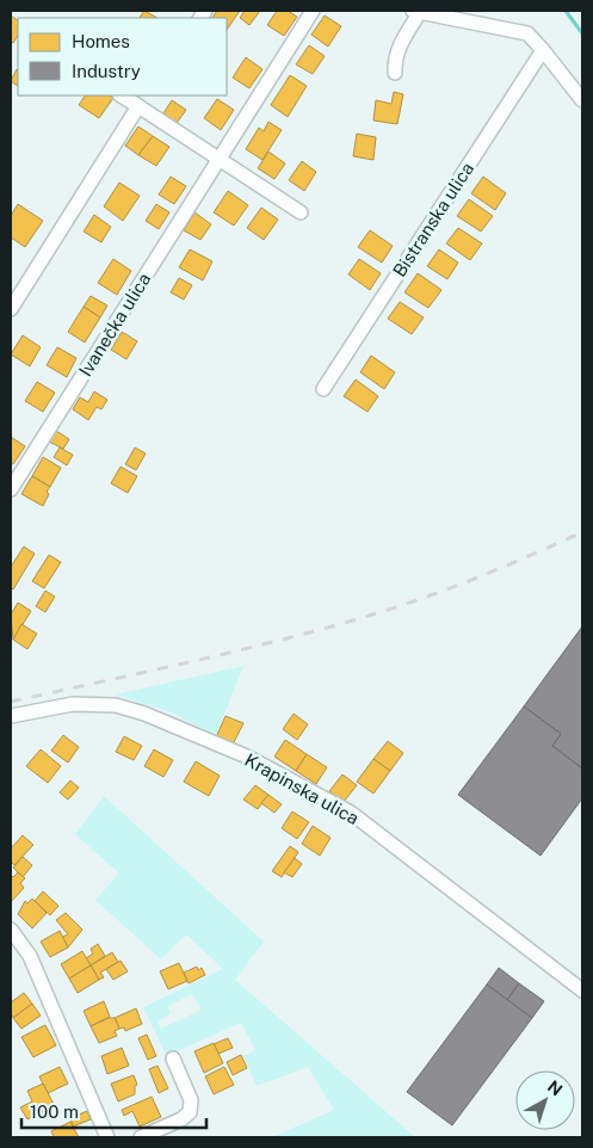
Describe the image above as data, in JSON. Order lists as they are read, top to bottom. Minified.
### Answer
{"streets":{"street":["Bistranska ulica","Ivanečka ulica","Krapinska ulica"]},"legend":["Homes","Industry"],"scale_bar":"100 m","north":"top right"}
